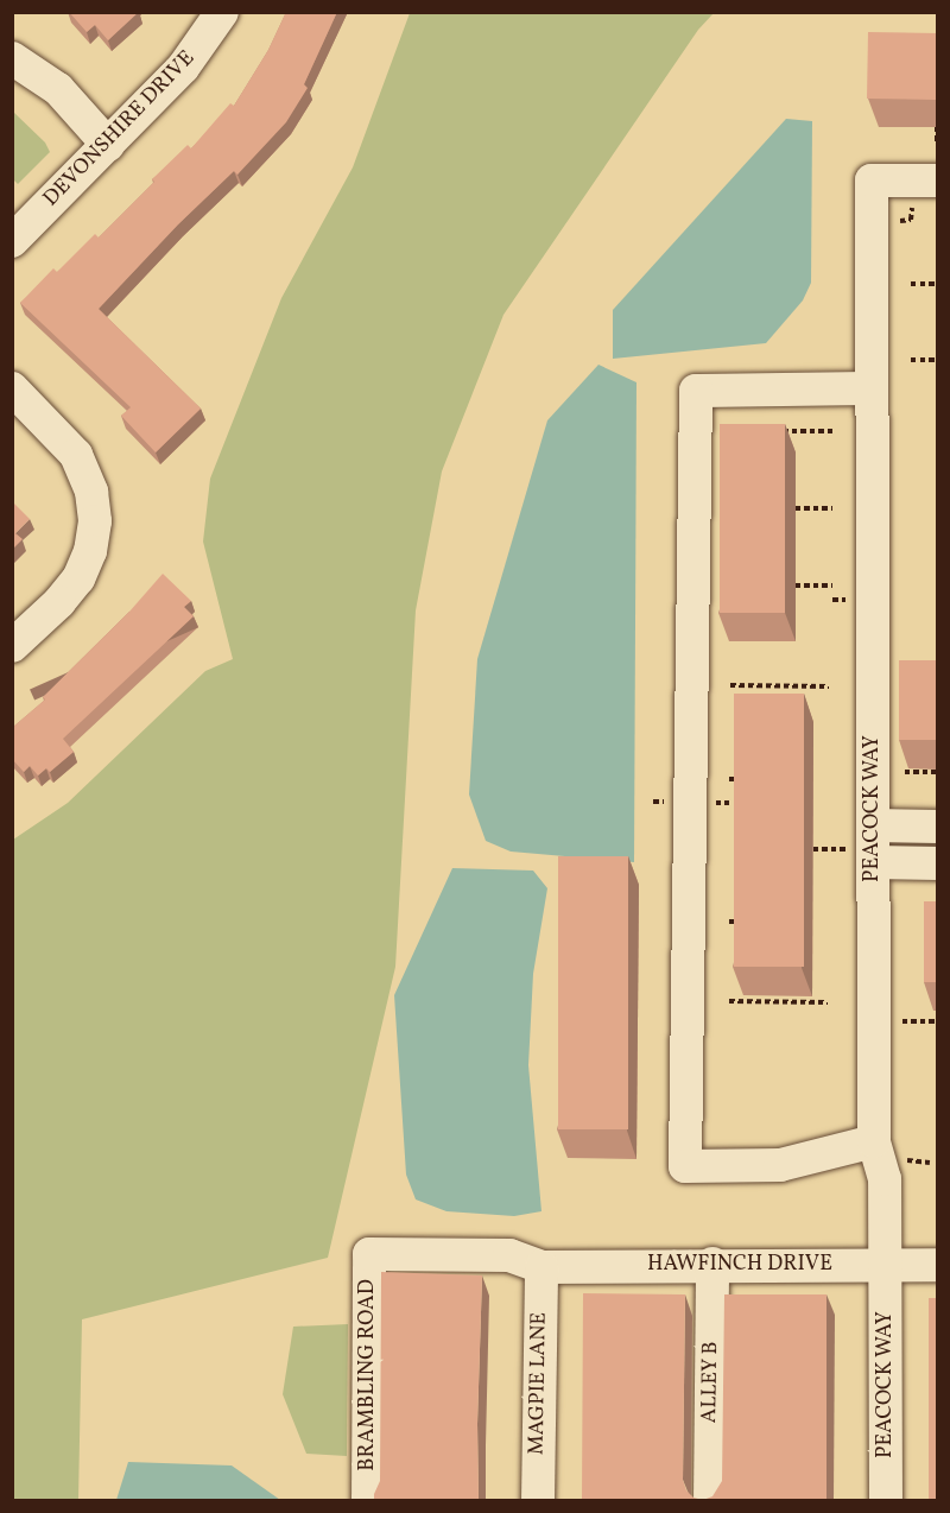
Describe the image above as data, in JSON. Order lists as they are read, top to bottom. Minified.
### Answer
{"streets":{"street":["DEVONSHIRE DRIVE","PEACOCK WAY","HAWFINCH DRIVE","BRAMBLING ROAD","ALLEY B","MAGPIE LANE"]},"crossings":[["PEACOCK WAY","HAWFINCH DRIVE"],["HAWFINCH DRIVE","BRAMBLING ROAD"],["HAWFINCH DRIVE","ALLEY B"],["HAWFINCH DRIVE","MAGPIE LANE"],["BRAMBLING ROAD","MAGPIE LANE"]]}
